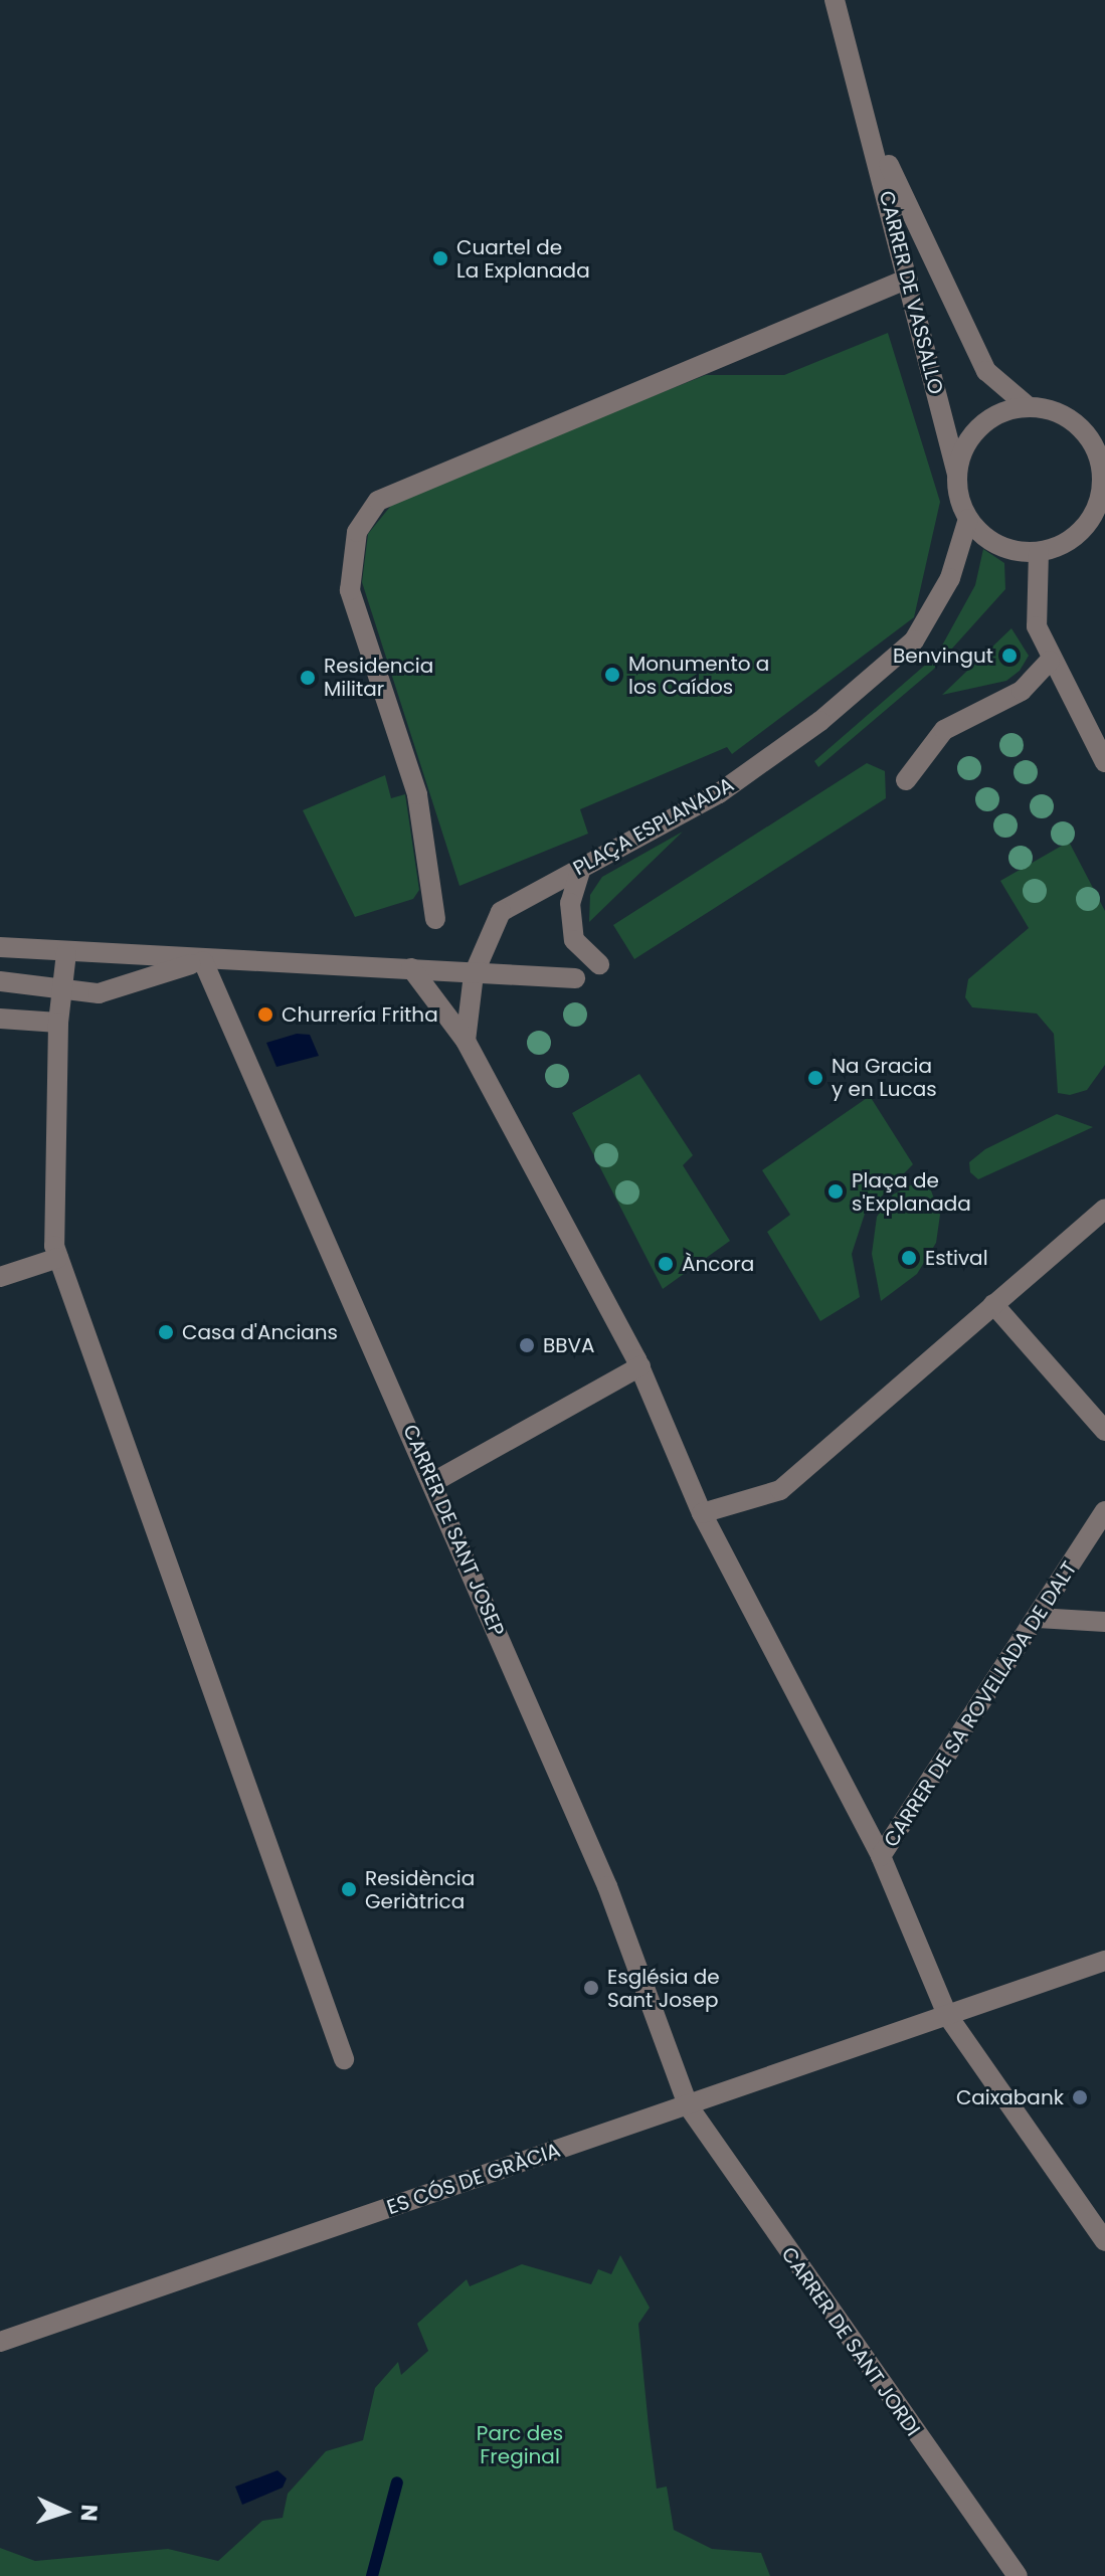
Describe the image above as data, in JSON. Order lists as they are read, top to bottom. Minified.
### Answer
{"streets":{"street":["CARRER DE VASSALLO","PLAÇA ESPLANADA","CARRER DE SANT JOSEP","CARRER DE SA ROVELLADA DE DALT","ES CÓS DE GRÀCIA","CARRER DE SANT JORDI"]},"crossings":[["CARRER DE VASSALLO","PLAÇA ESPLANADA"],["CARRER DE SANT JOSEP","ES CÓS DE GRÀCIA"],["CARRER DE SANT JOSEP","CARRER DE SANT JORDI"],["ES CÓS DE GRÀCIA","CARRER DE SANT JORDI"]],"parks":["Parc des Freginal"],"places":["Cuartel de La Explanada","Benvingut","Monumento a los Caídos","Residencia Militar","Churrería Fritha","Na Gracia y en Lucas","Plaça de s'Explanada","Estival","Àncora","Casa d'Ancians","BBVA","Residència Geriàtrica","Església de Sant Josep","Caixabank"],"north":"right"}
